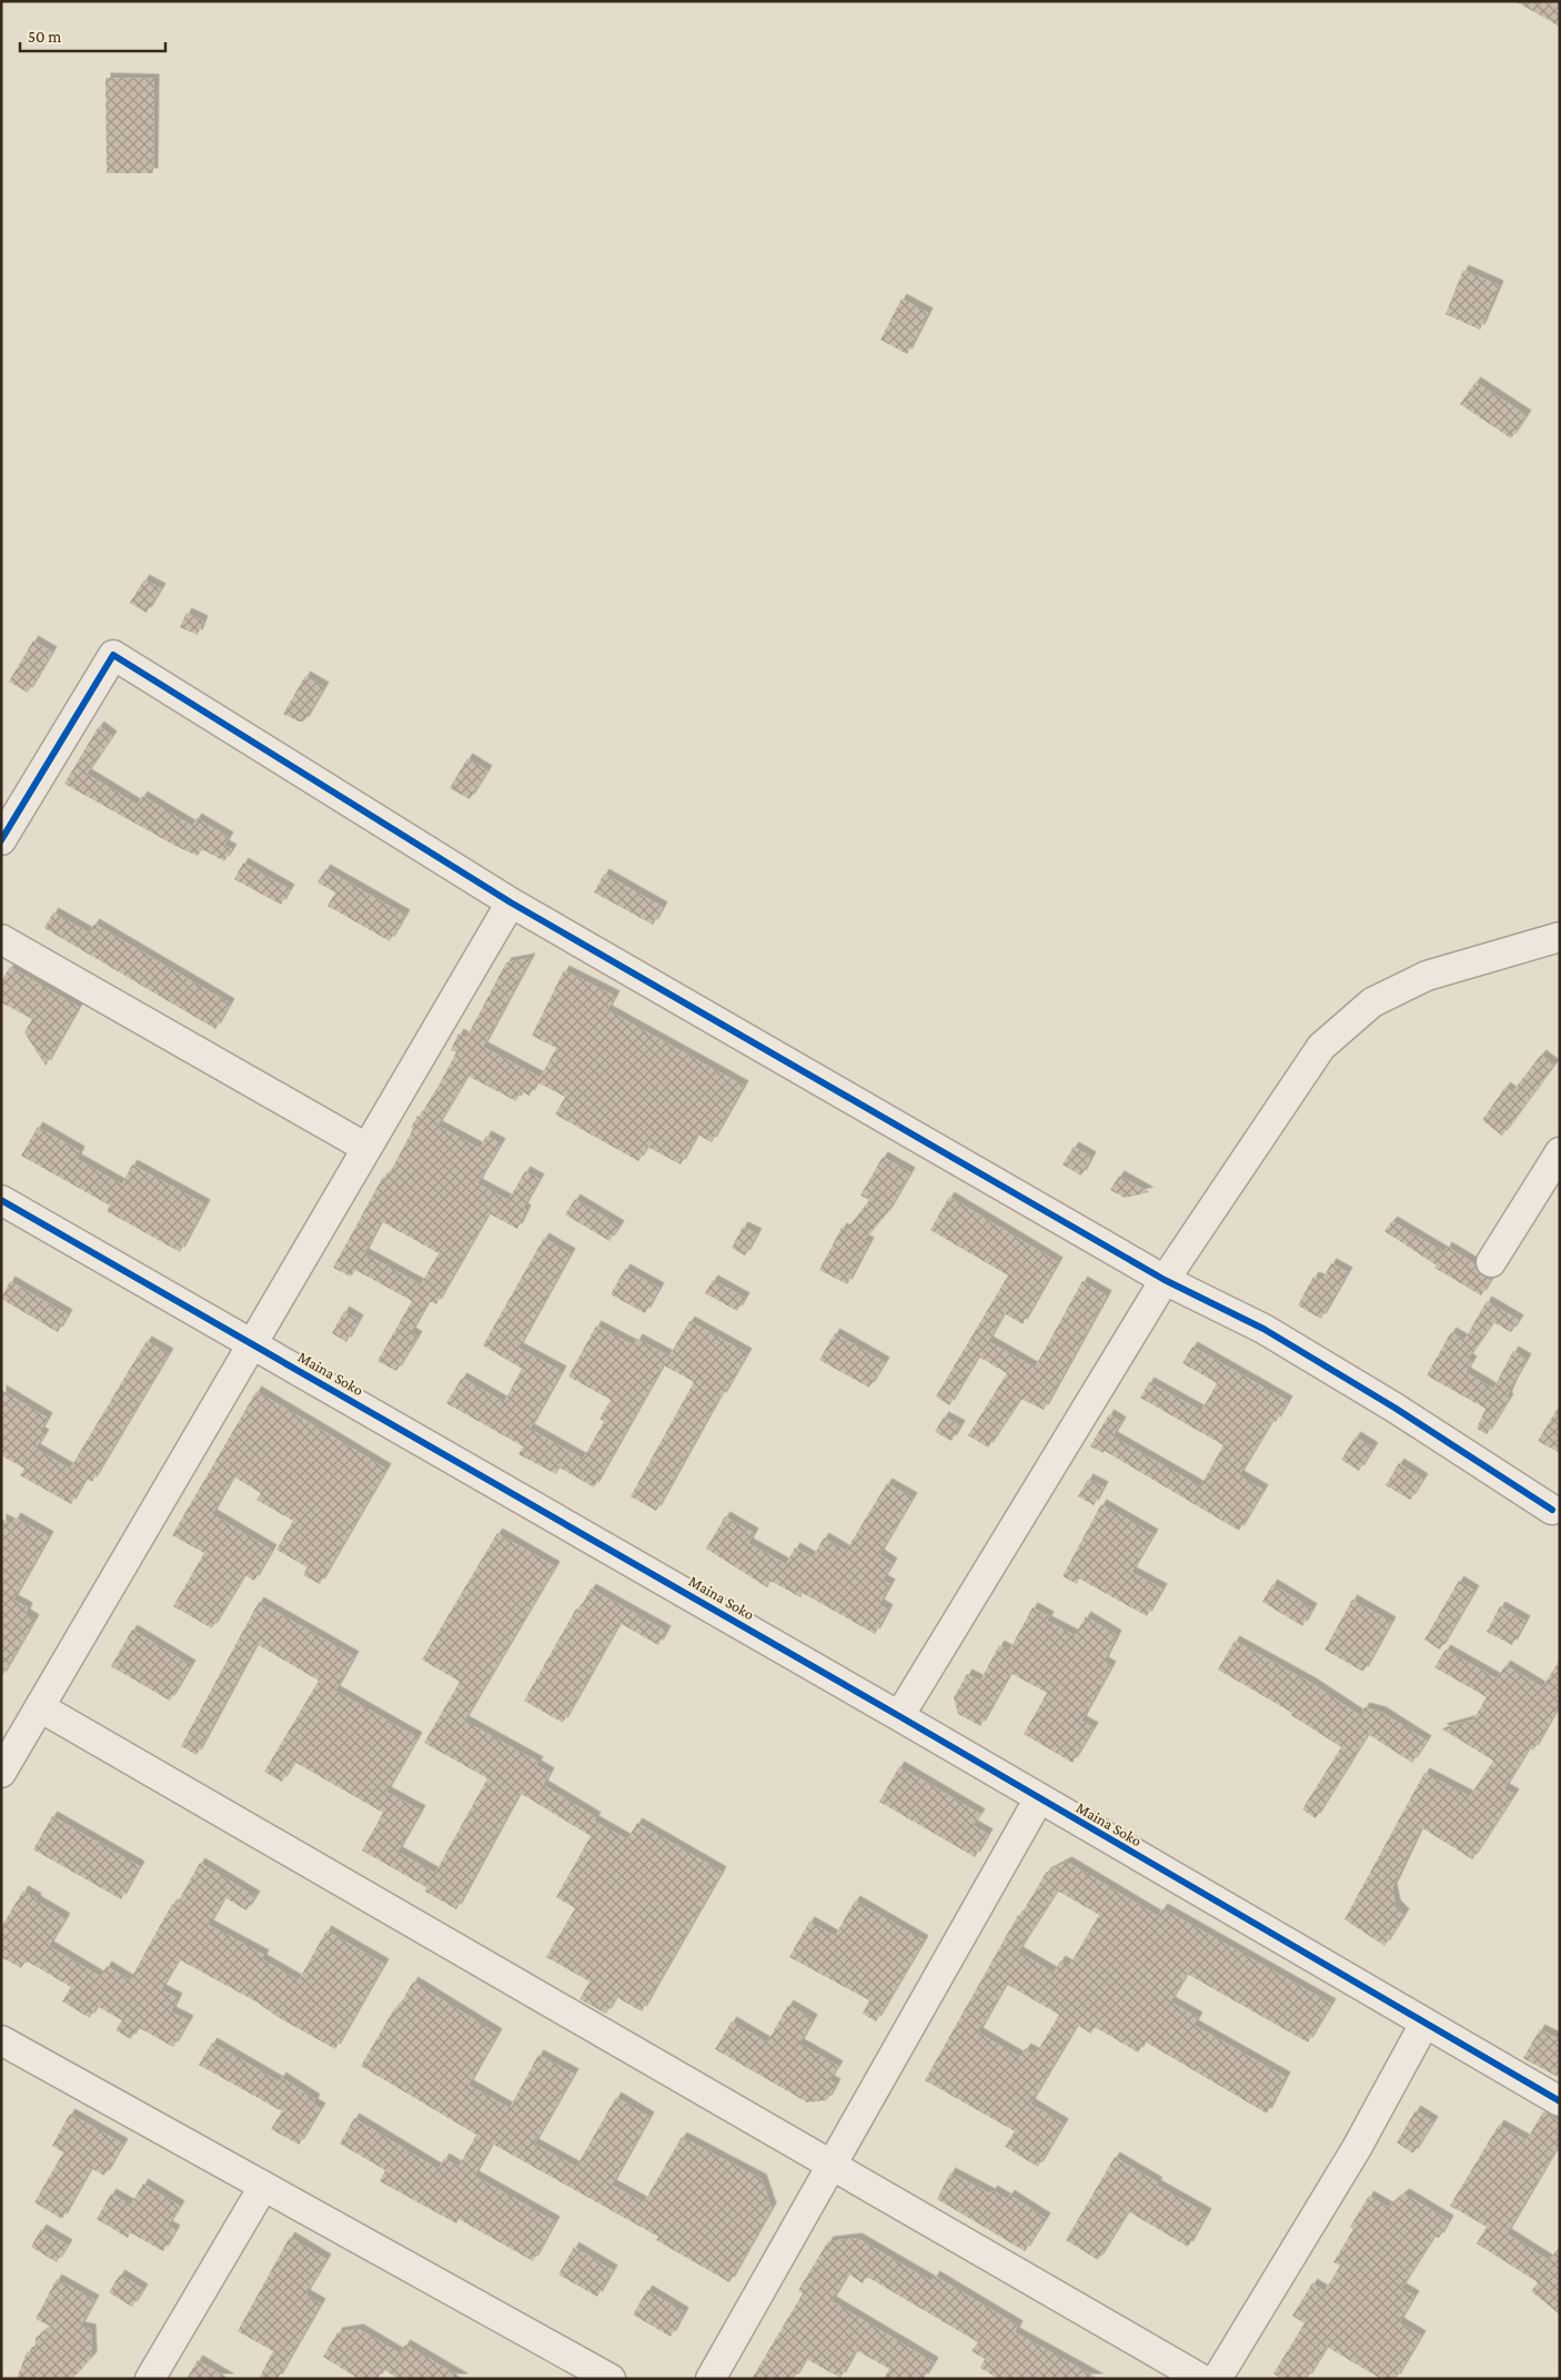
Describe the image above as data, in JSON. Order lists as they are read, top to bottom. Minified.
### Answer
{"streets":{"street":["Maina Soko"]},"scale_bar":"50 m"}
